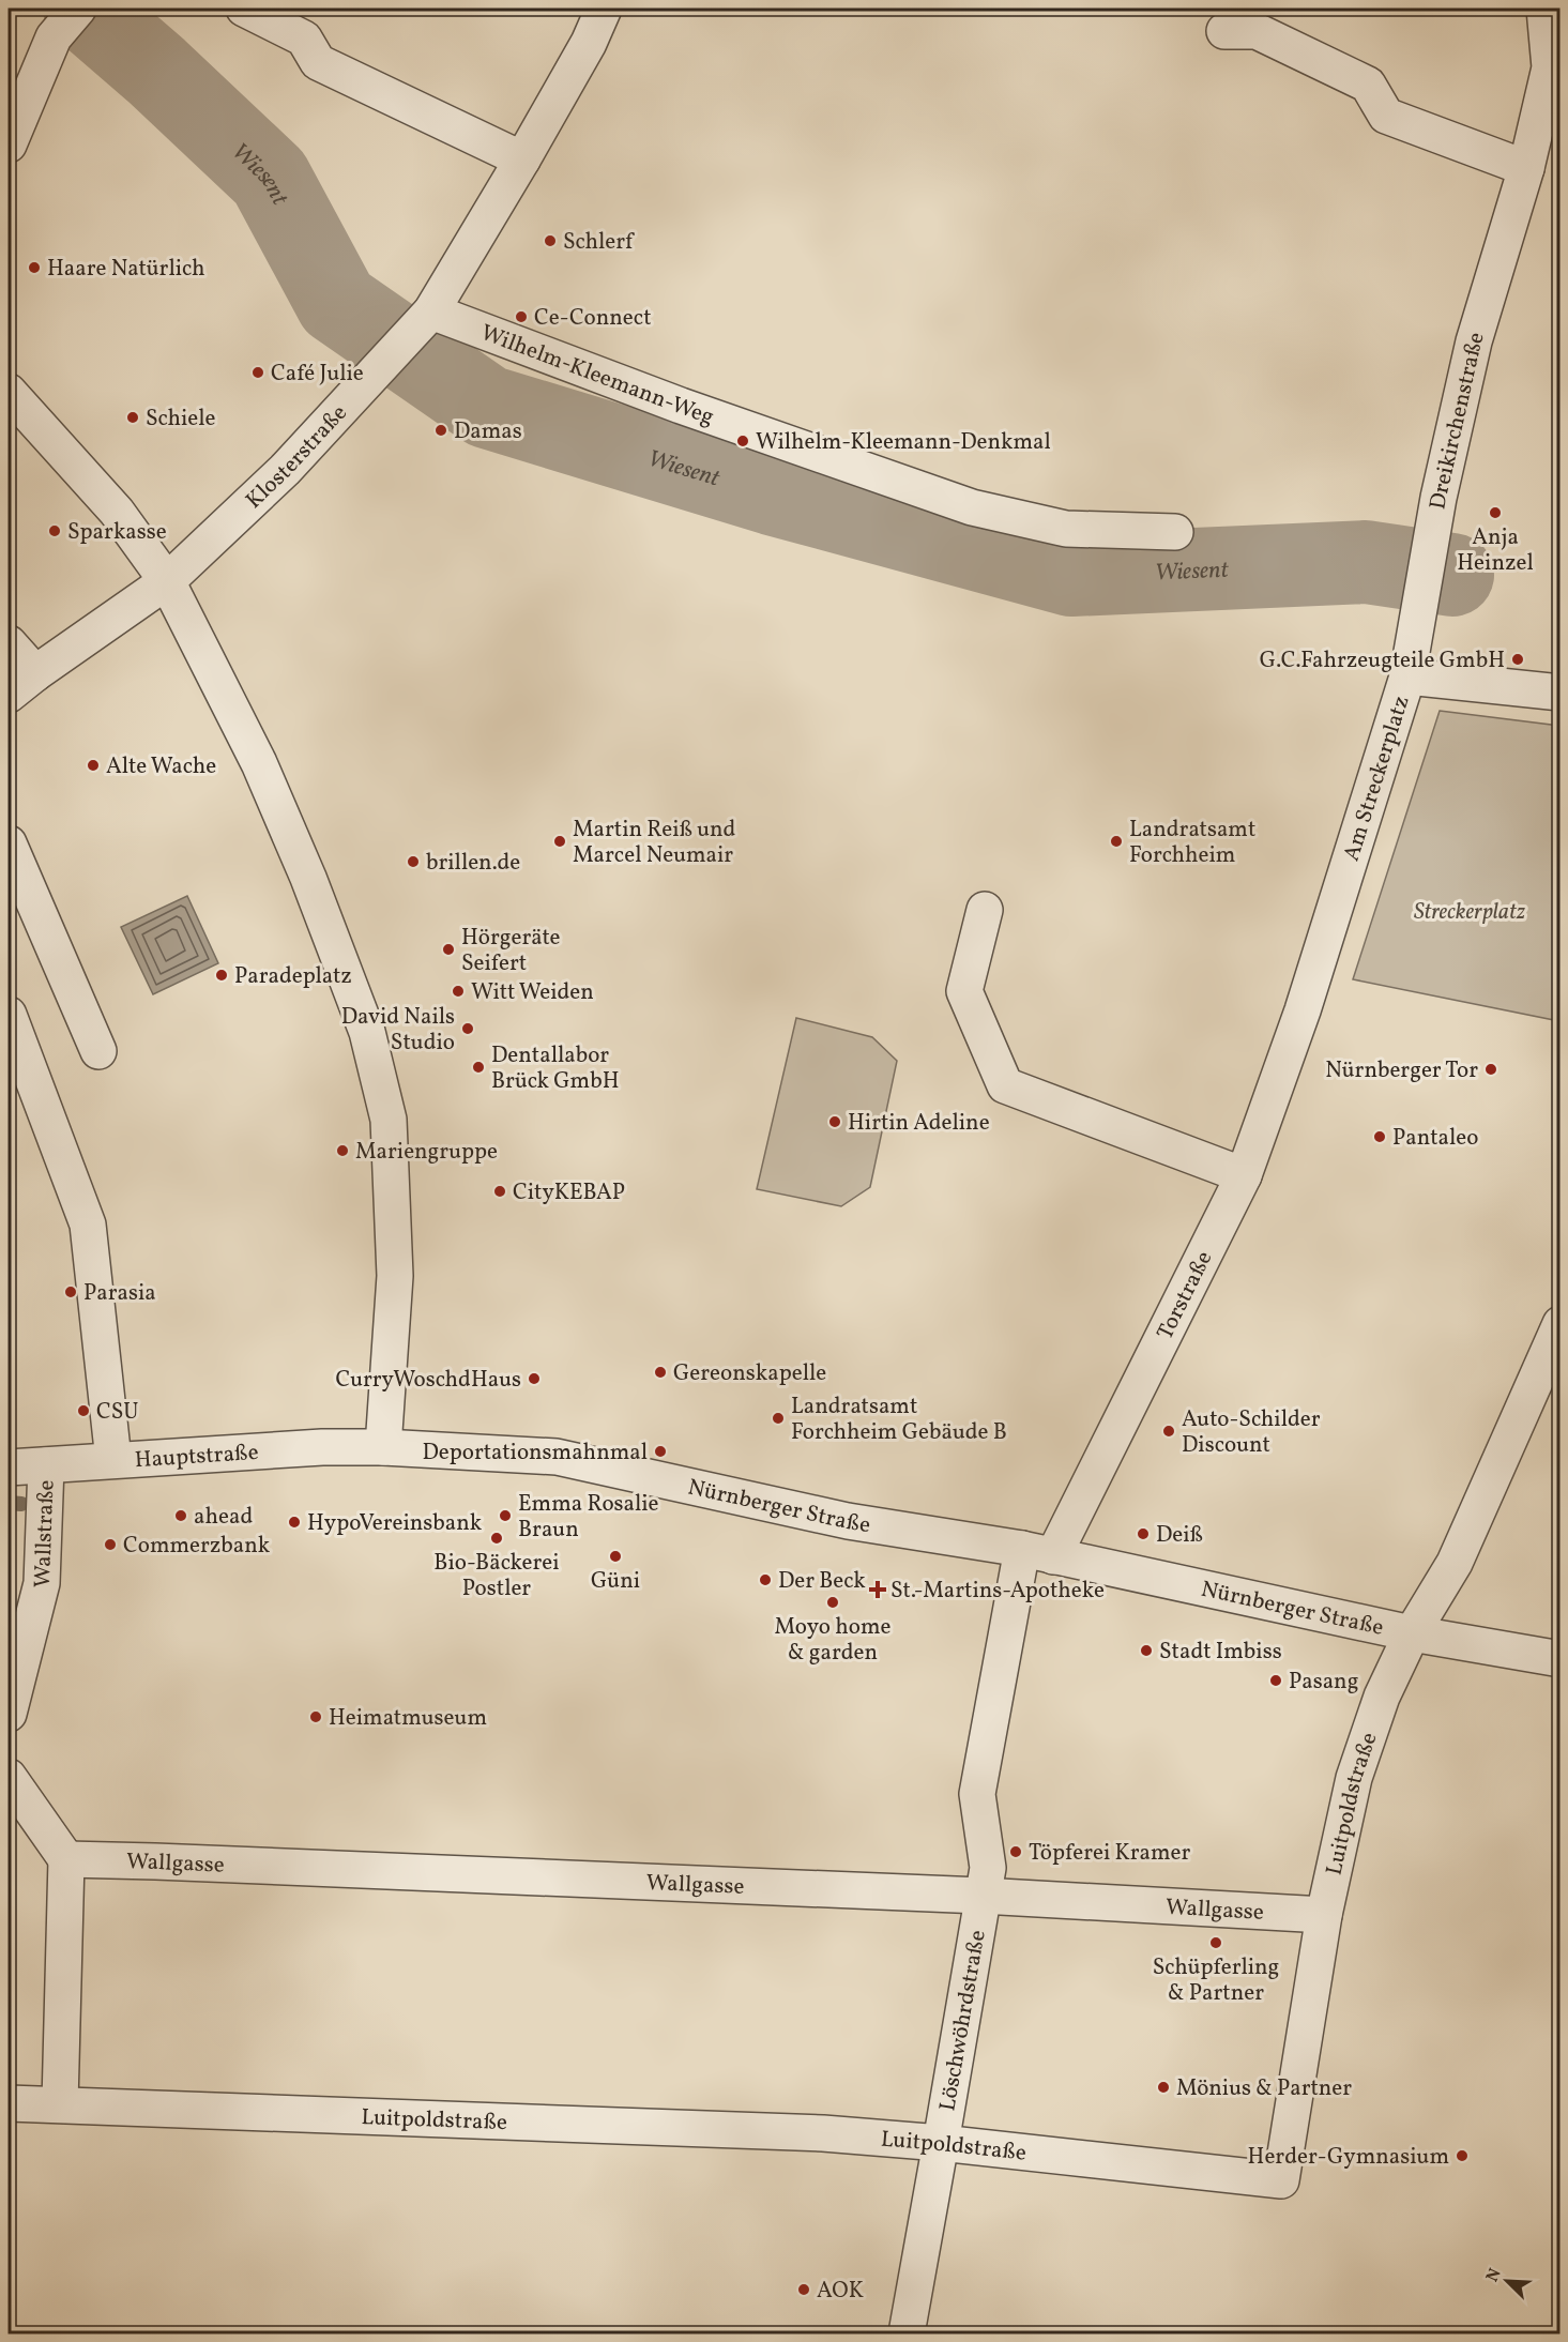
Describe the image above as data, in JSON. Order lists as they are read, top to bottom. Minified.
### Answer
{"streets":{"street":["Wilhelm-Kleemann-Weg","Dreikirchenstraße","Klosterstraße","Am Streckerplatz","Torstraße","Hauptstraße","Nürnberger Straße","Wallstraße","Luitpoldstraße","Wallgasse","Löschwöhrdstraße"]},"crossings":[["Wilhelm-Kleemann-Weg","Klosterstraße"],["Dreikirchenstraße","Am Streckerplatz"],["Am Streckerplatz","Torstraße"],["Torstraße","Nürnberger Straße"],["Hauptstraße","Nürnberger Straße"],["Hauptstraße","Wallstraße"],["Nürnberger Straße","Luitpoldstraße"],["Luitpoldstraße","Wallgasse"],["Luitpoldstraße","Löschwöhrdstraße"],["Wallgasse","Löschwöhrdstraße"]],"water":["Wiesent"],"parks":["Streckerplatz"],"places":{"other":["Schlerf","Haare Natürlich","Ce-Connect","Café Julie","Schiele","Damas","Wilhelm-Kleemann-Denkmal","Anja Heinzel","Sparkasse","G.C.Fahrzeugteile GmbH","Alte Wache","Martin Reiß und Marcel Neumair","Landratsamt Forchheim","brillen.de","Hörgeräte Seifert","Paradeplatz","Witt Weiden","David Nails Studio","Dentallabor Brück GmbH","Nürnberger Tor","Hirtin Adeline","Pantaleo","Mariengruppe","CityKEBAP","Parasia","Gereonskapelle","CurryWoschdHaus","CSU","Landratsamt Forchheim Gebäude B","Auto-Schilder Discount","Deportationsmahnmal","ahead","Emma Rosalie Braun","HypoVereinsbank","Deiß","Bio-Bäckerei Postler","Commerzbank","Güni","Der Beck","Moyo home & garden","Stadt Imbiss","Pasang","Heimatmuseum","Töpferei Kramer","Schüpferling & Partner","Mönius & Partner","Herder-Gymnasium","AOK"],"health":["St.-Martins-Apotheke"]},"north":"top left"}
